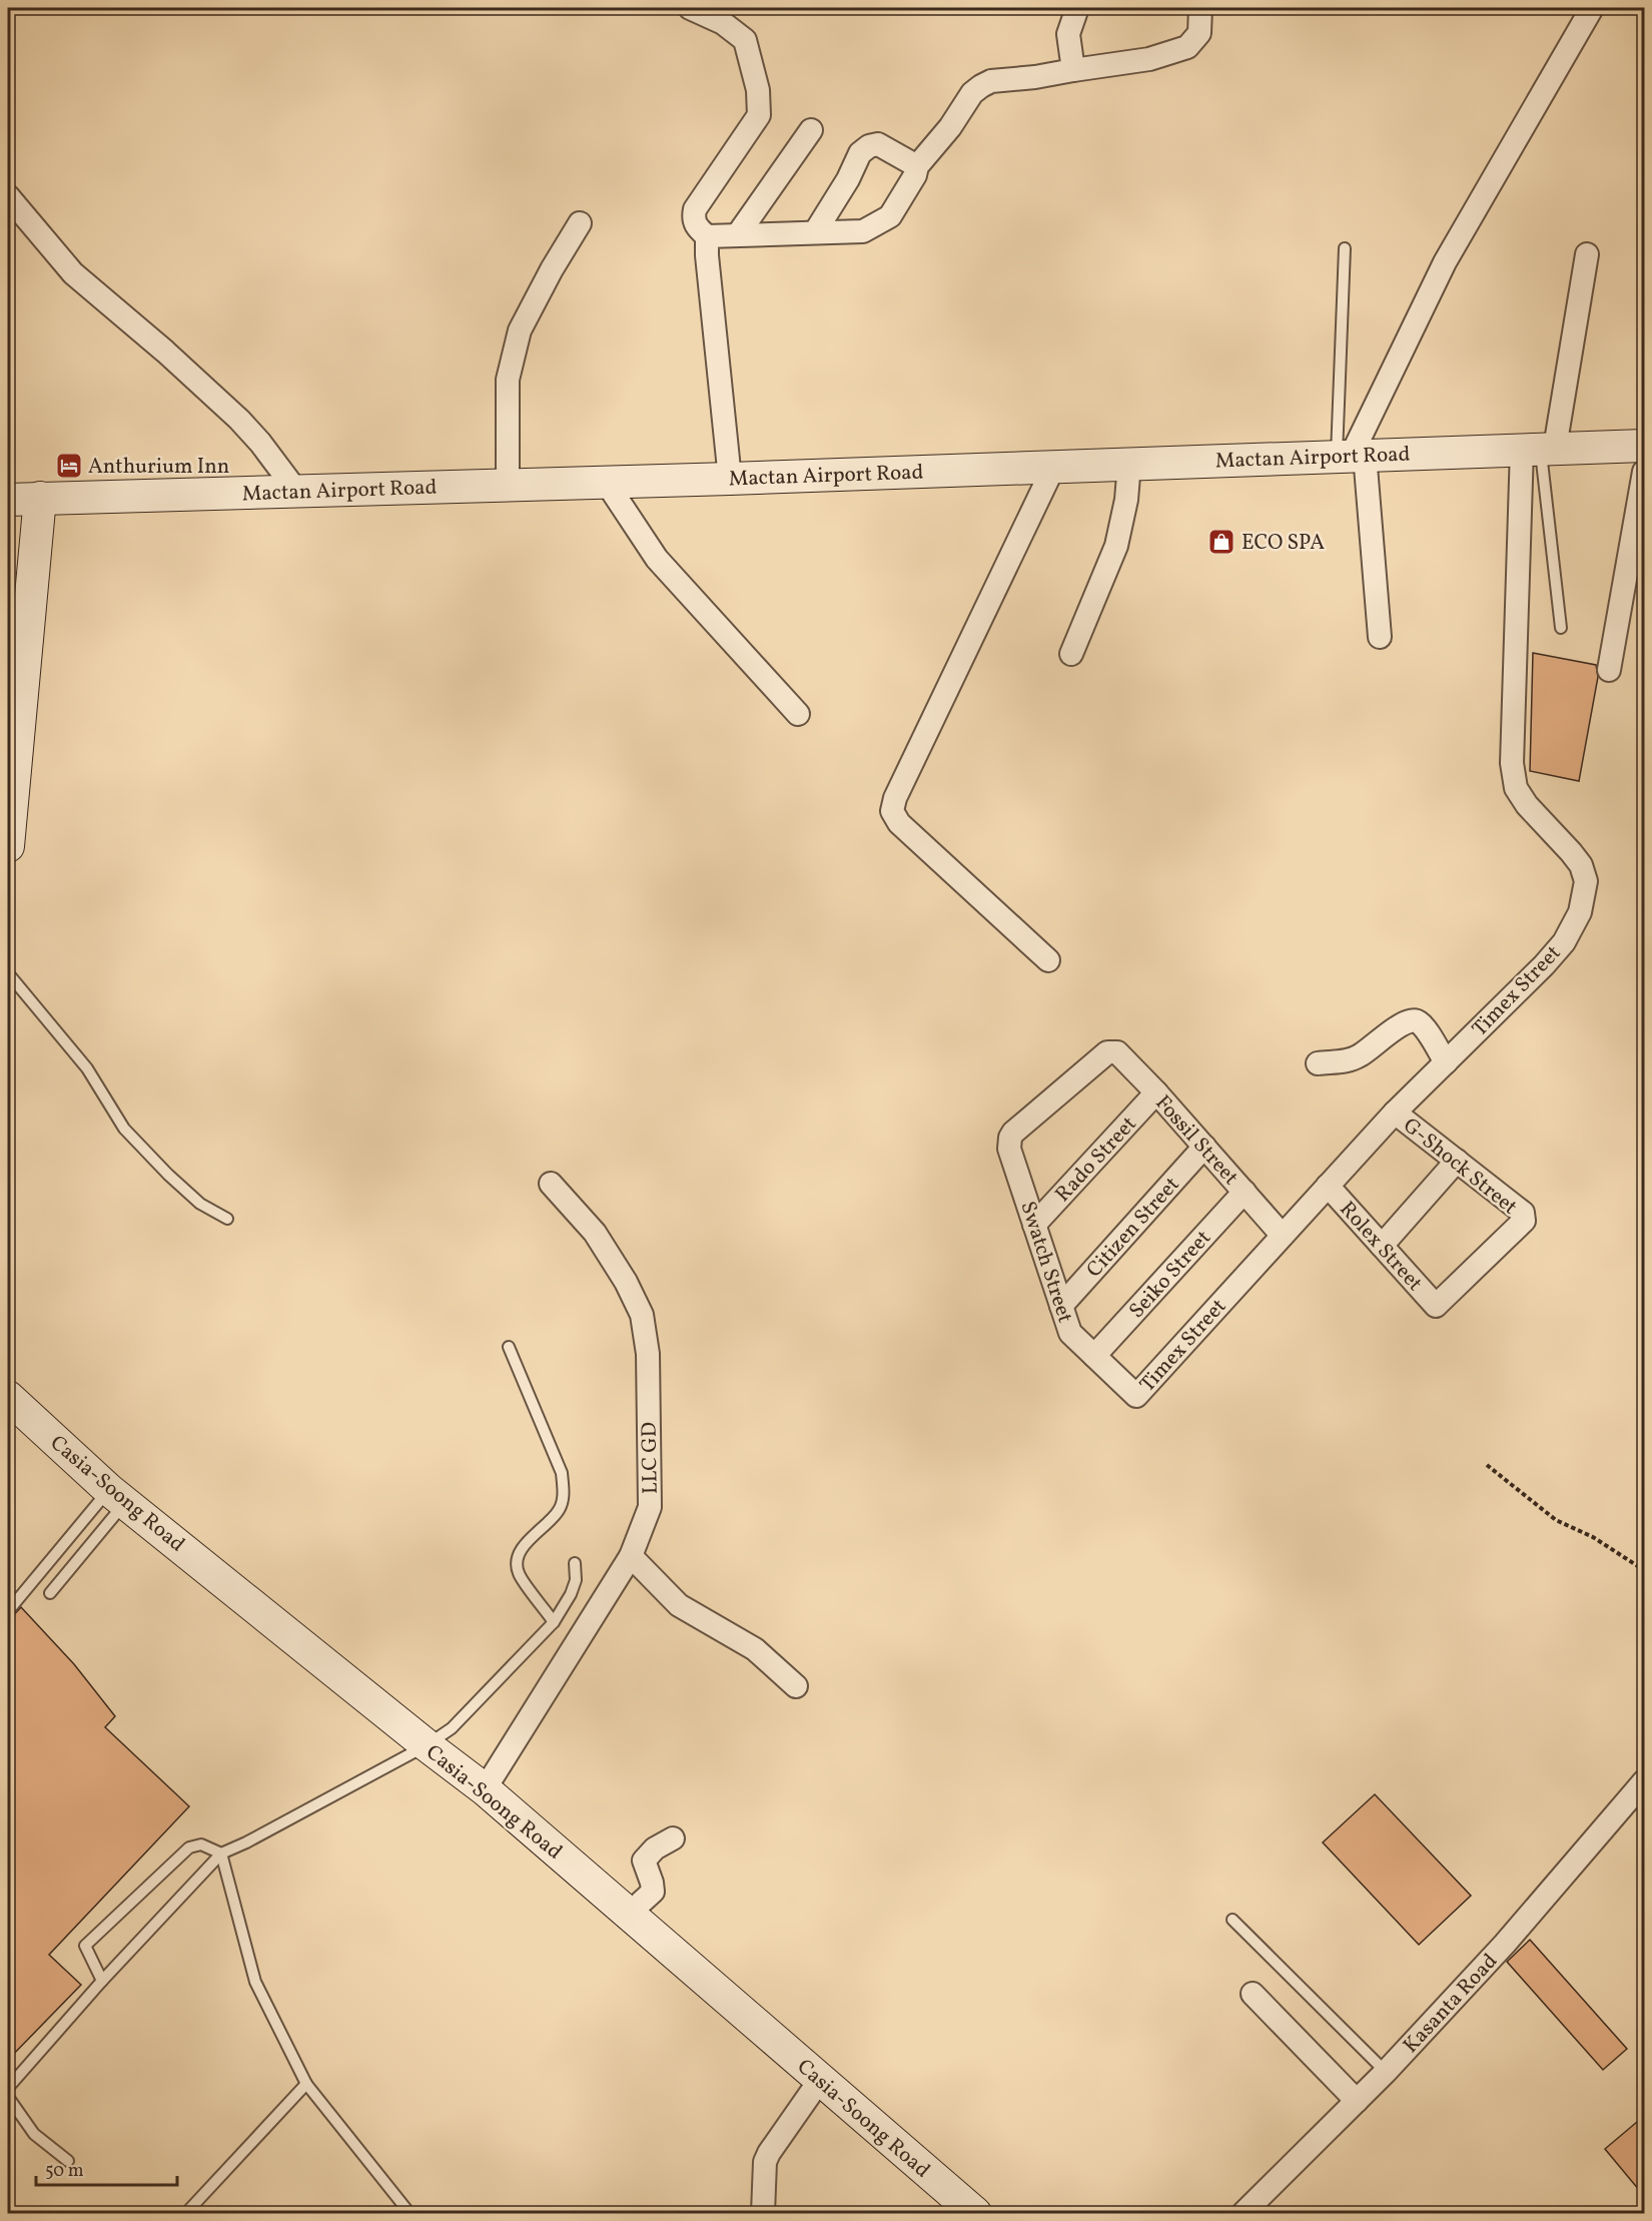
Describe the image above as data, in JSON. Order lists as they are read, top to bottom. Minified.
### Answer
{"streets":{"street":["Mactan Airport Road","Timex Street","Fossil Street","Rado Street","G-Shock Street","Citizen Street","Rolex Street","Swatch Street","Seiko Street","LLC GD","Casia-Soong Road","Kasanta Road"]},"crossings":[["Mactan Airport Road","Timex Street"],["Timex Street","Fossil Street"],["Timex Street","G-Shock Street"],["Timex Street","Rolex Street"],["Timex Street","Swatch Street"],["Fossil Street","Rado Street"],["Fossil Street","Citizen Street"],["Fossil Street","Swatch Street"],["Fossil Street","Seiko Street"],["Rado Street","Swatch Street"],["G-Shock Street","Rolex Street"],["Citizen Street","Swatch Street"],["Swatch Street","Seiko Street"],["LLC GD","Casia-Soong Road"]],"places":{"hotel":["Anthurium Inn"],"shop":["ECO SPA"]},"scale_bar":"50 m"}
